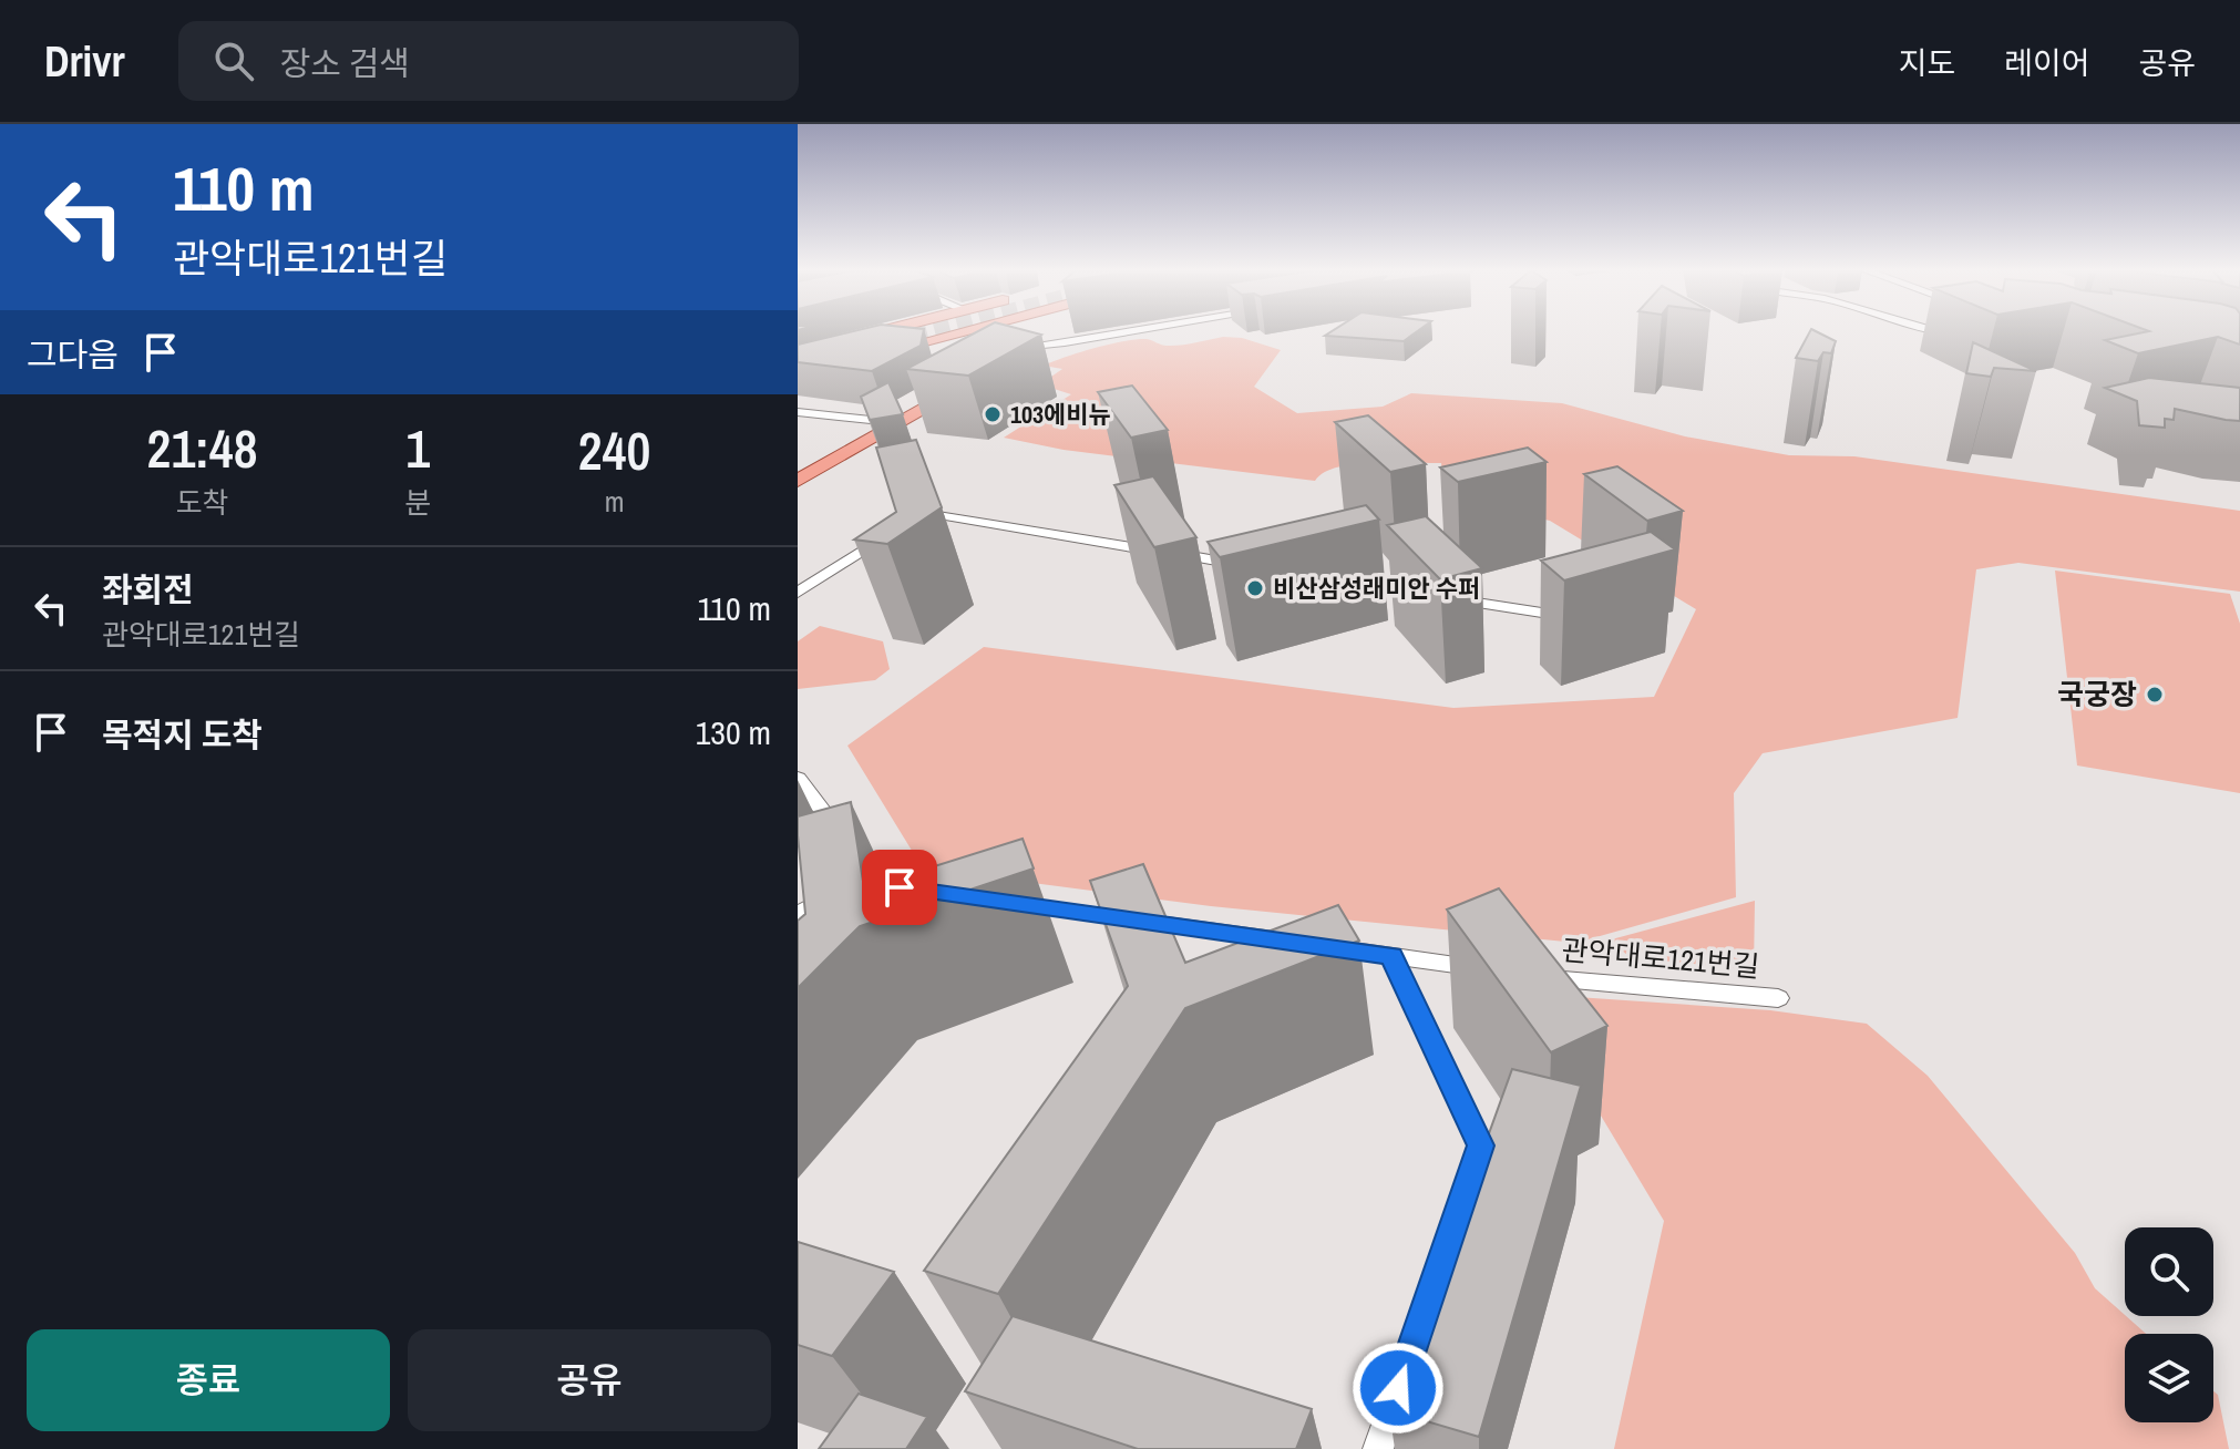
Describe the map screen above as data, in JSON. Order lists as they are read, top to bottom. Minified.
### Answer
{"streets":{"street":["관악대로121번길"]},"places":["103에비뉴","비산삼성래미안 수퍼","국궁장"],"page":{"header":"Drivr","search":"장소 검색","nav":["지도","레이어","공유"],"turn":["110 m","관악대로121번길"],"then":"그다음","eta":["21:48","도착","1","분","240","m"],"list":[{"name":"좌회전","note":"관악대로121번길","value":"110 m"},{"name":"목적지 도착","value":"130 m"}],"buttons":["종료","공유"]}}
